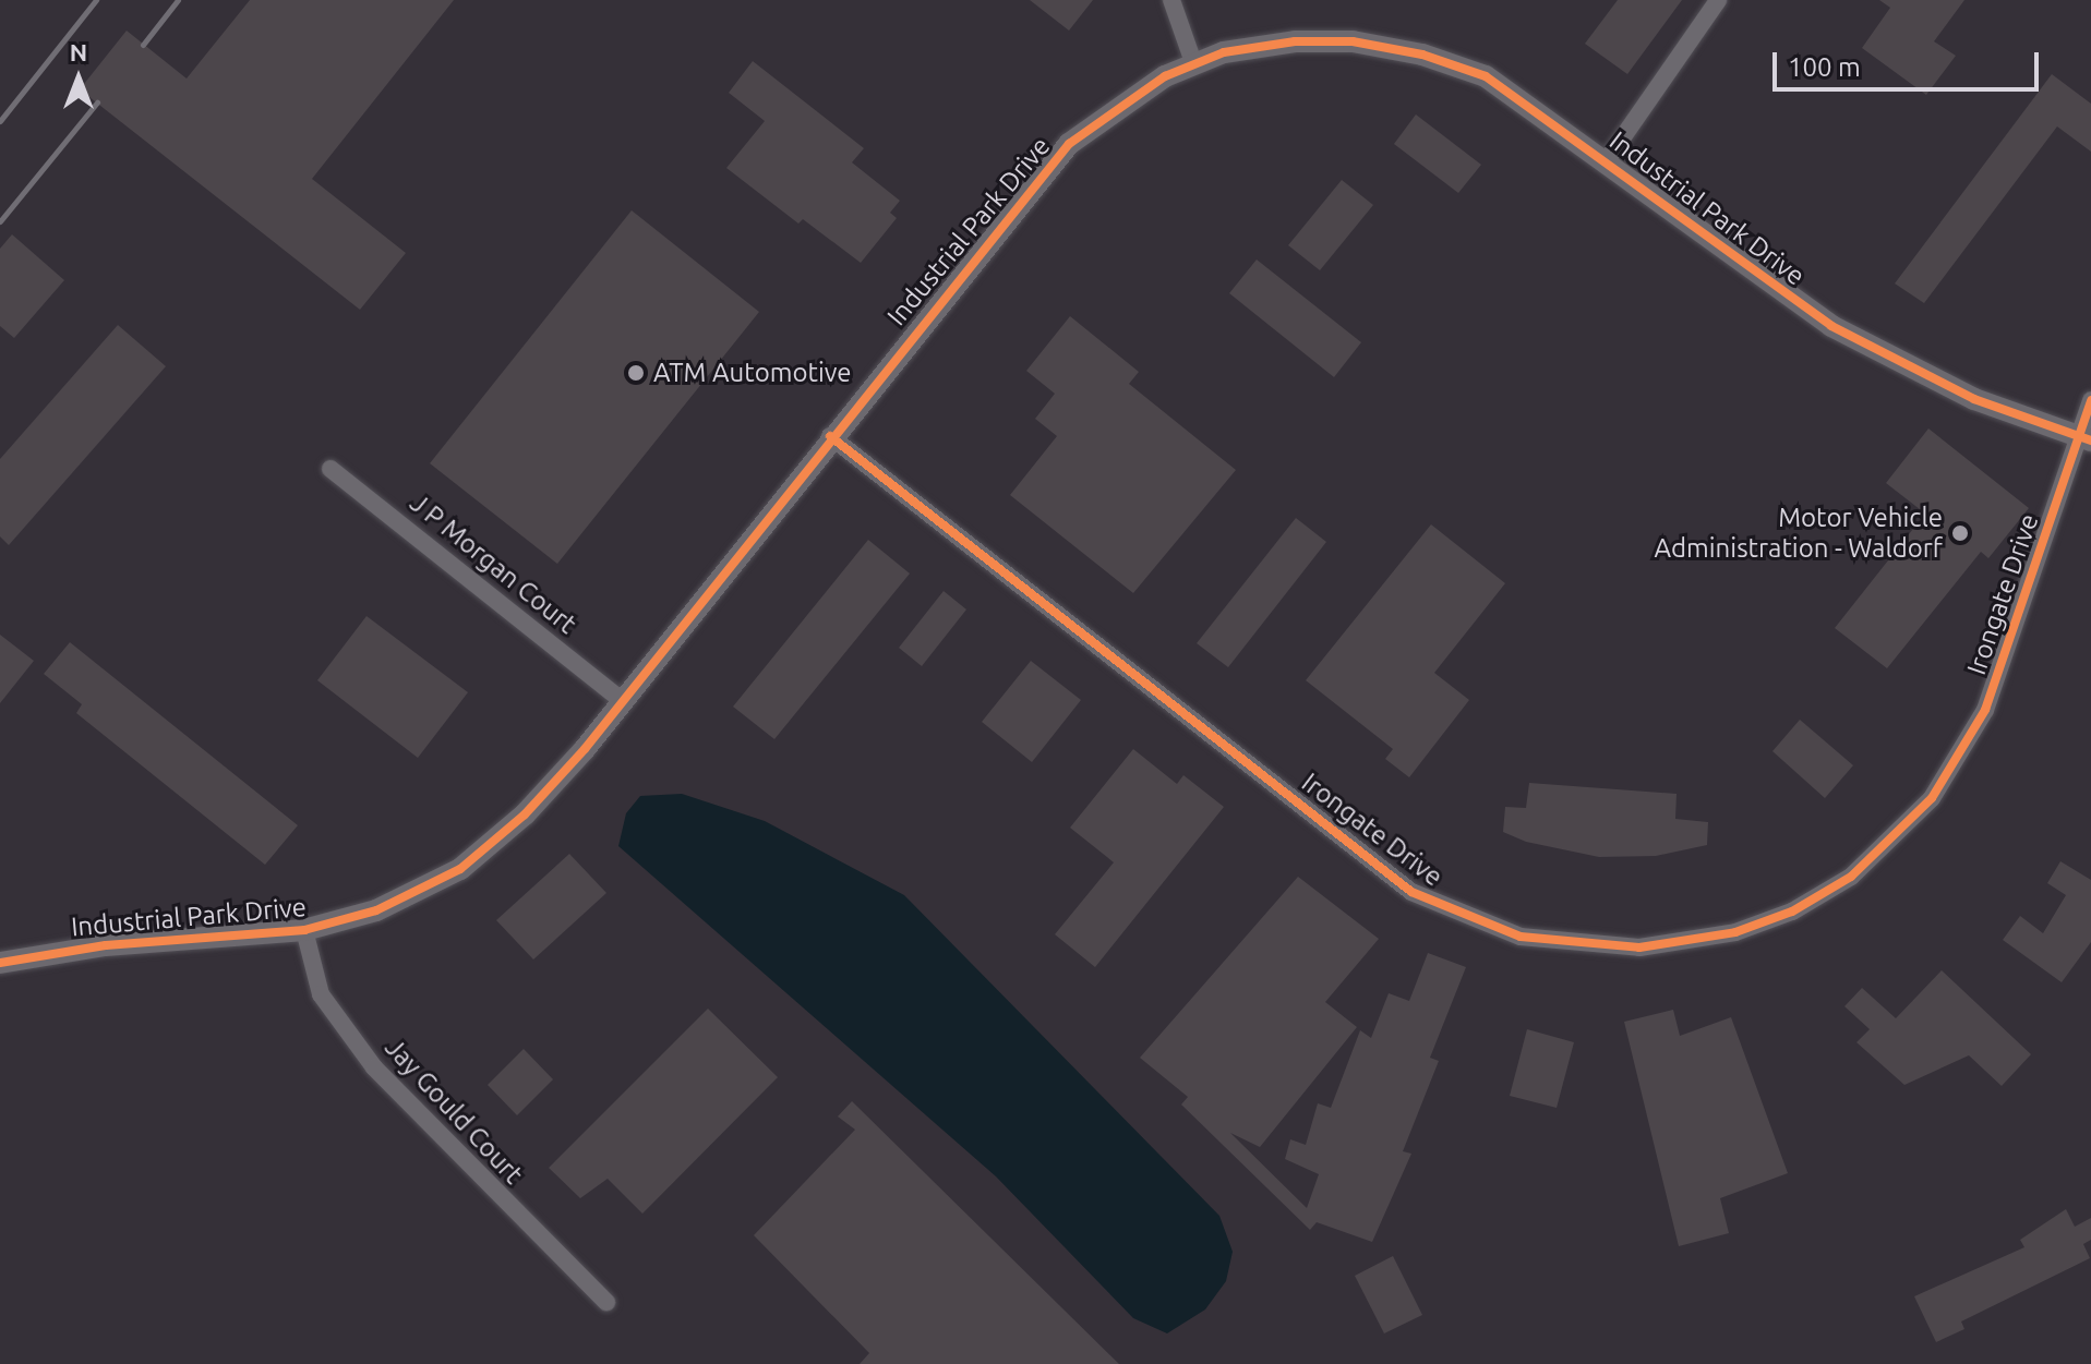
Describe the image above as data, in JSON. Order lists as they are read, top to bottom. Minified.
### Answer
{"streets":{"street":["Industrial Park Drive","J P Morgan Court","Irongate Drive","Jay Gould Court"]},"crossings":[["Industrial Park Drive","J P Morgan Court"],["Industrial Park Drive","Irongate Drive"],["Industrial Park Drive","Jay Gould Court"]],"places":["ATM Automotive","Motor Vehicle Administration - Waldorf"],"scale_bar":"100 m","north":"top"}
